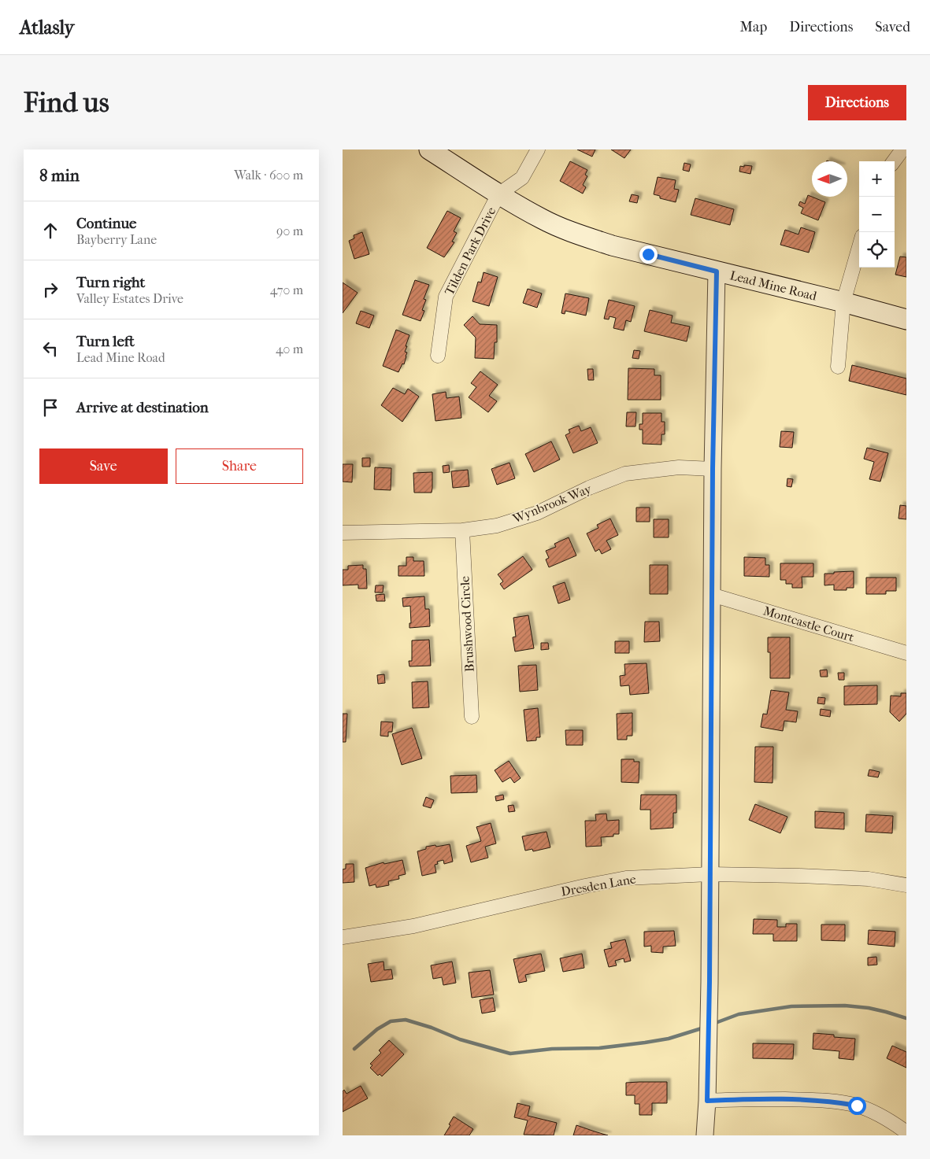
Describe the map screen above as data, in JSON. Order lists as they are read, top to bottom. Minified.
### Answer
{"streets":{"main road":["Lead Mine Road"],"street":["Tilden Park Drive","Wynbrook Way","Brushwood Circle","Montcastle Court","Dresden Lane"]},"crossings":[["Tilden Park Drive","Lead Mine Road"],["Wynbrook Way","Brushwood Circle"]],"north":"left","page":{"header":"Atlasly","nav":["Map","Directions","Saved"],"buttons":["Directions",["Save","Share"]],"title":"Find us","heading":["8 min","Walk · 600 m"],"map_buttons":["+","−"],"list":[["Continue","Bayberry Lane","90 m"],["Turn right","Valley Estates Drive","470 m"],["Turn left","Lead Mine Road","40 m"],"Arrive at destination"]}}
